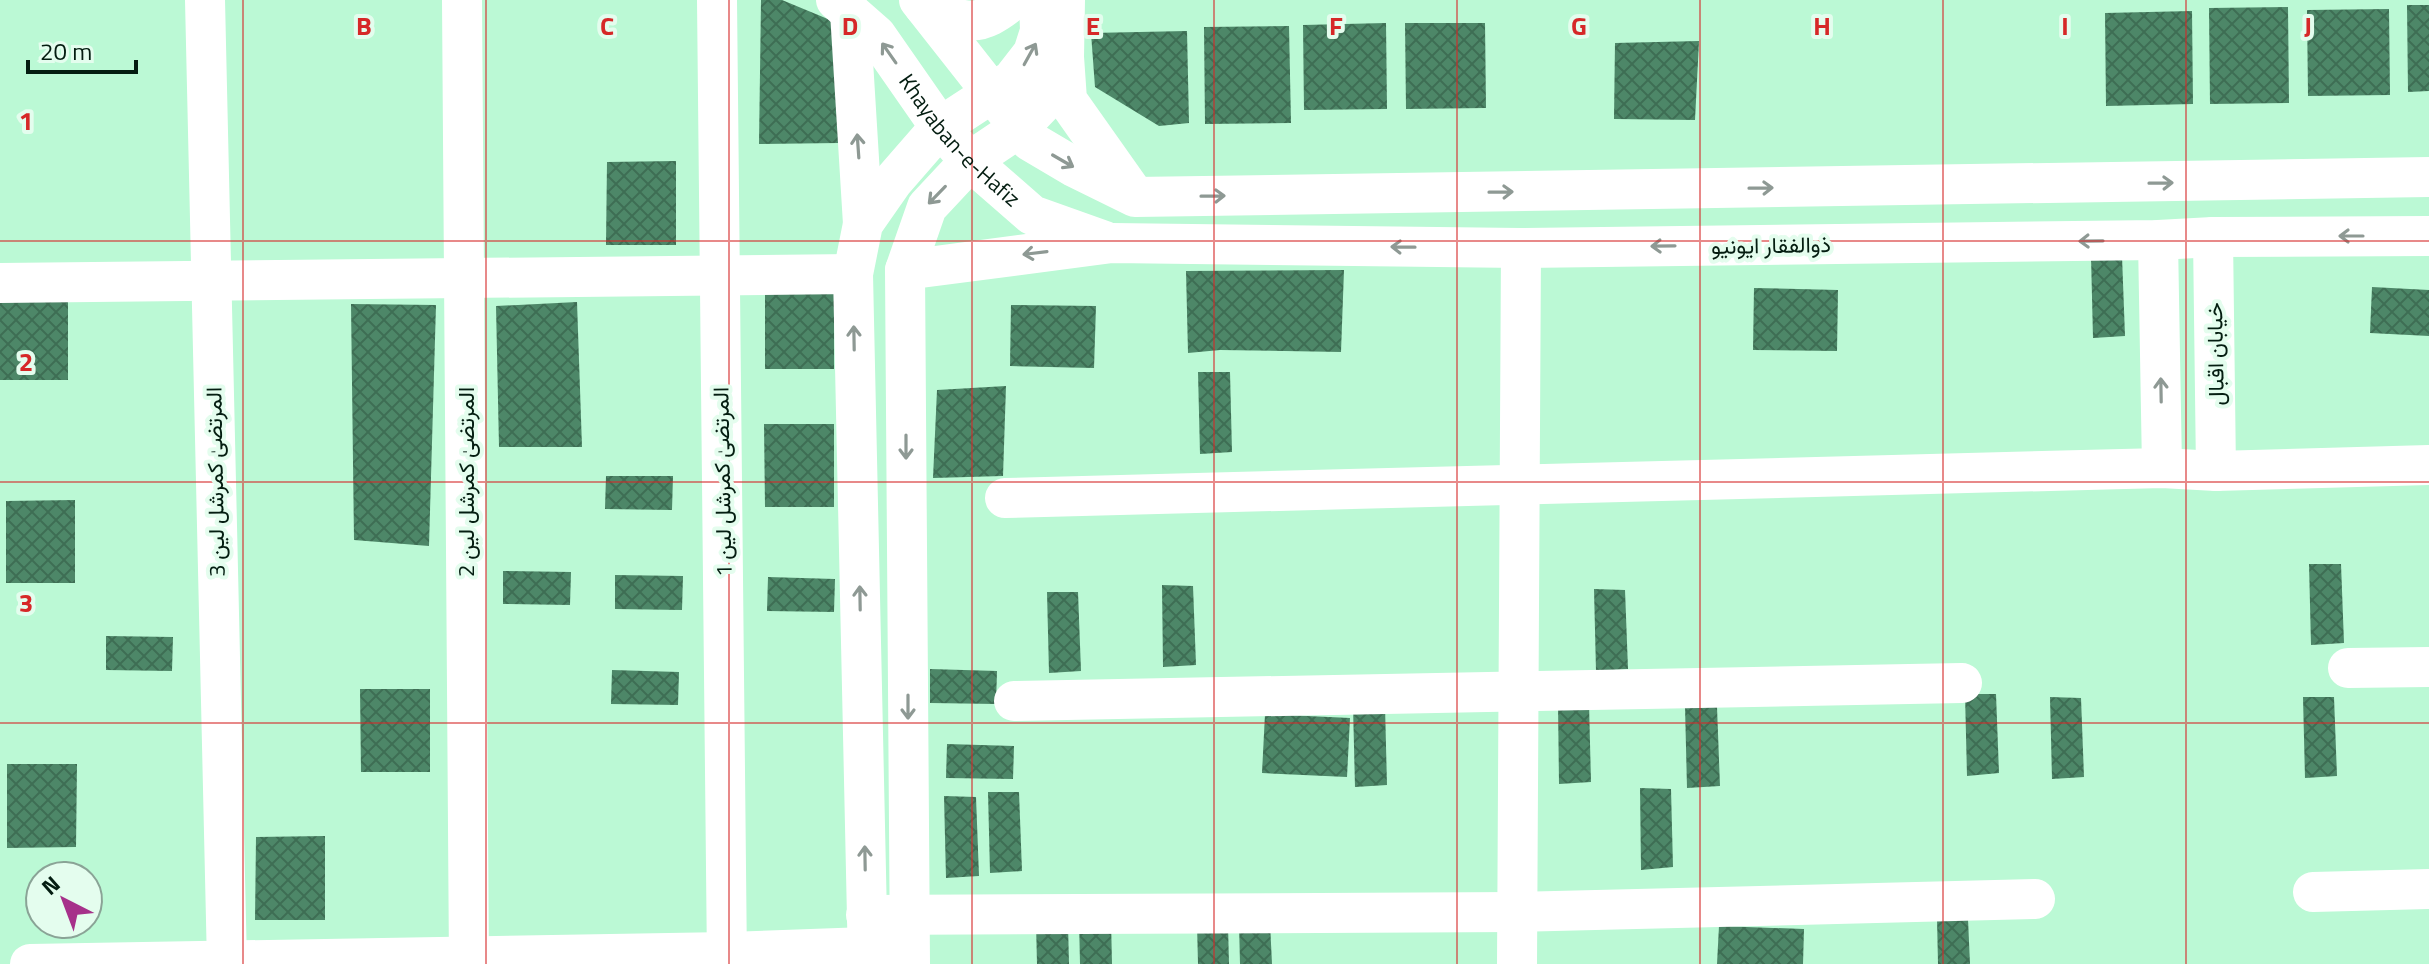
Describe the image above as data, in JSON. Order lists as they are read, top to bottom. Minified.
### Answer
{"streets":{"street":["Khayaban-e-Hafiz","ذوالفقار ایونیو","خیابان اقبال","المرتضیٰ کمرشل لین 3","المرتضیٰ کمرشل لین 2","المرتضیٰ کمرشل لین 1"]},"crossings":[["Khayaban-e-Hafiz","ذوالفقار ایونیو"],["ذوالفقار ایونیو","خیابان اقبال"]],"scale_bar":"20 m","north":"top left","grid":{"columns":["B","C","D","E","F","G","H","I","J"],"rows":["1","2","3"]}}
